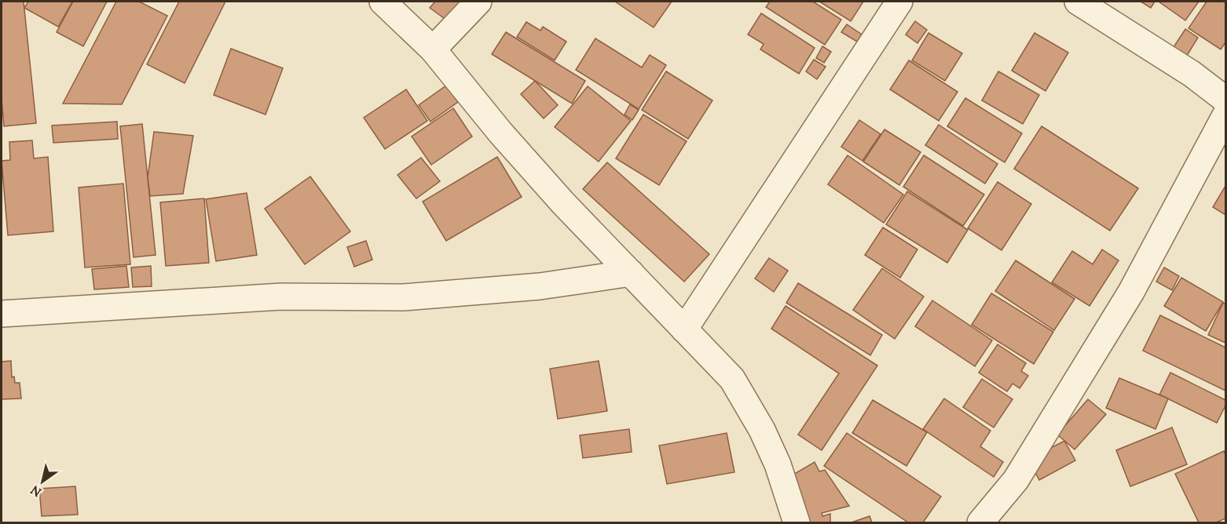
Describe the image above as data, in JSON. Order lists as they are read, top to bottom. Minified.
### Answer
{"north":"bottom left"}
